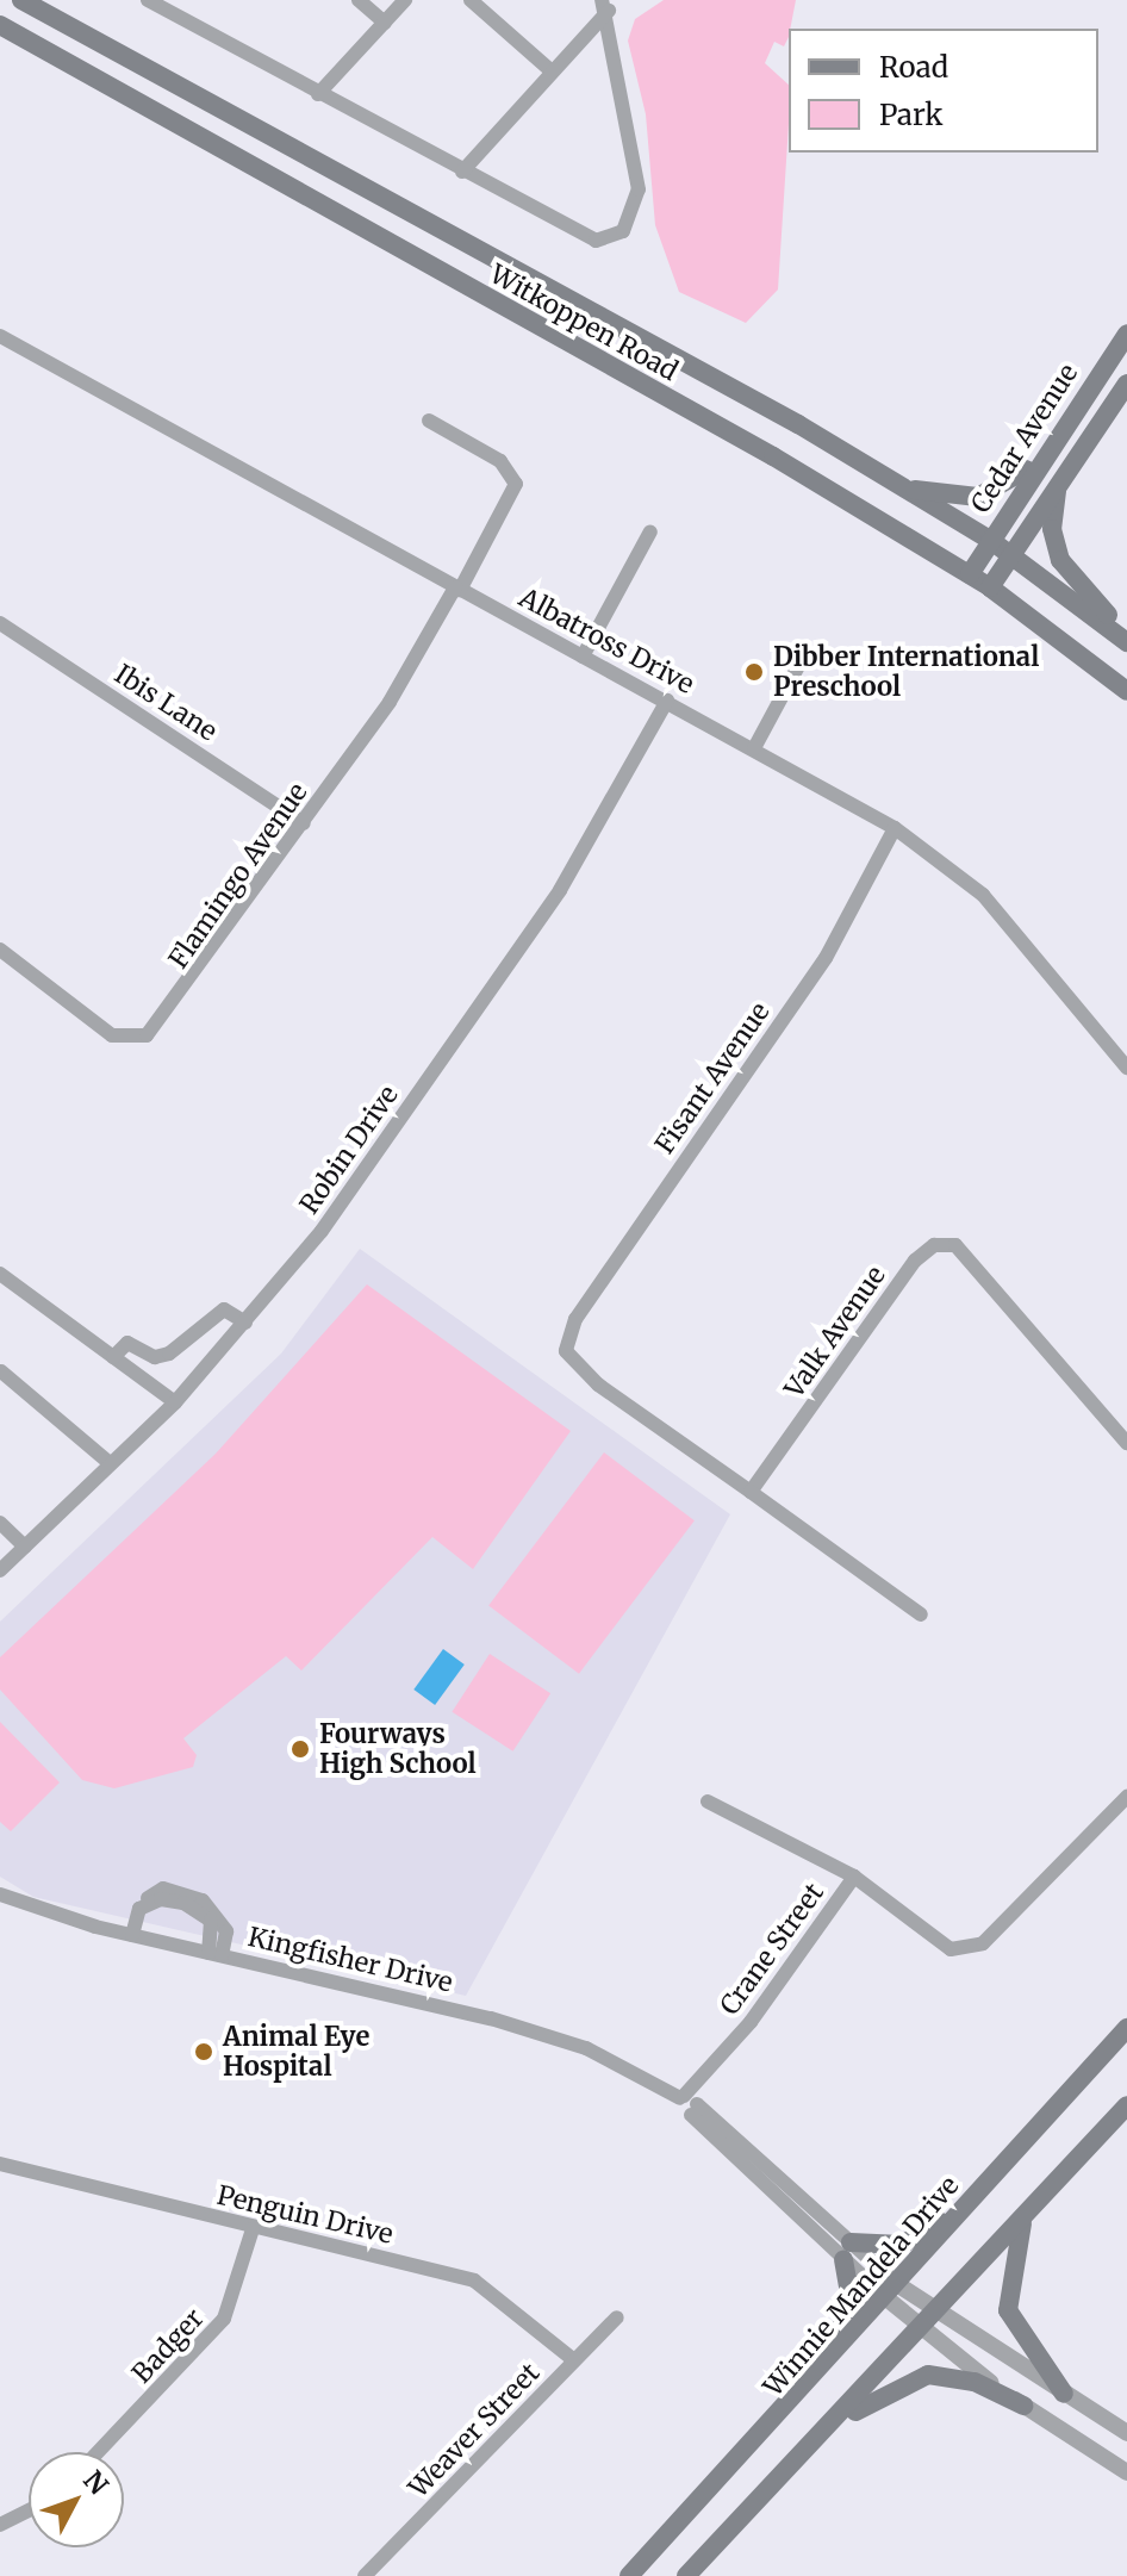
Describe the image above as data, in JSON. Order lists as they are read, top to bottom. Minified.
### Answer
{"streets":{"main road":["Witkoppen Road","Cedar Avenue","Winnie Mandela Drive"],"street":["Albatross Drive","Ibis Lane","Flamingo Avenue","Fisant Avenue","Robin Drive","Valk Avenue","Crane Street","Kingfisher Drive","Penguin Drive","Badger","Weaver Street"]},"crossings":[["Witkoppen Road","Cedar Avenue"],["Albatross Drive","Flamingo Avenue"],["Albatross Drive","Fisant Avenue"],["Albatross Drive","Robin Drive"],["Ibis Lane","Flamingo Avenue"],["Fisant Avenue","Valk Avenue"],["Crane Street","Kingfisher Drive"],["Kingfisher Drive","Winnie Mandela Drive"],["Penguin Drive","Badger"],["Penguin Drive","Weaver Street"]],"places":["Dibber International Preschool","Fourways High School","Animal Eye Hospital"],"legend":["Road","Park"],"north":"top right"}
